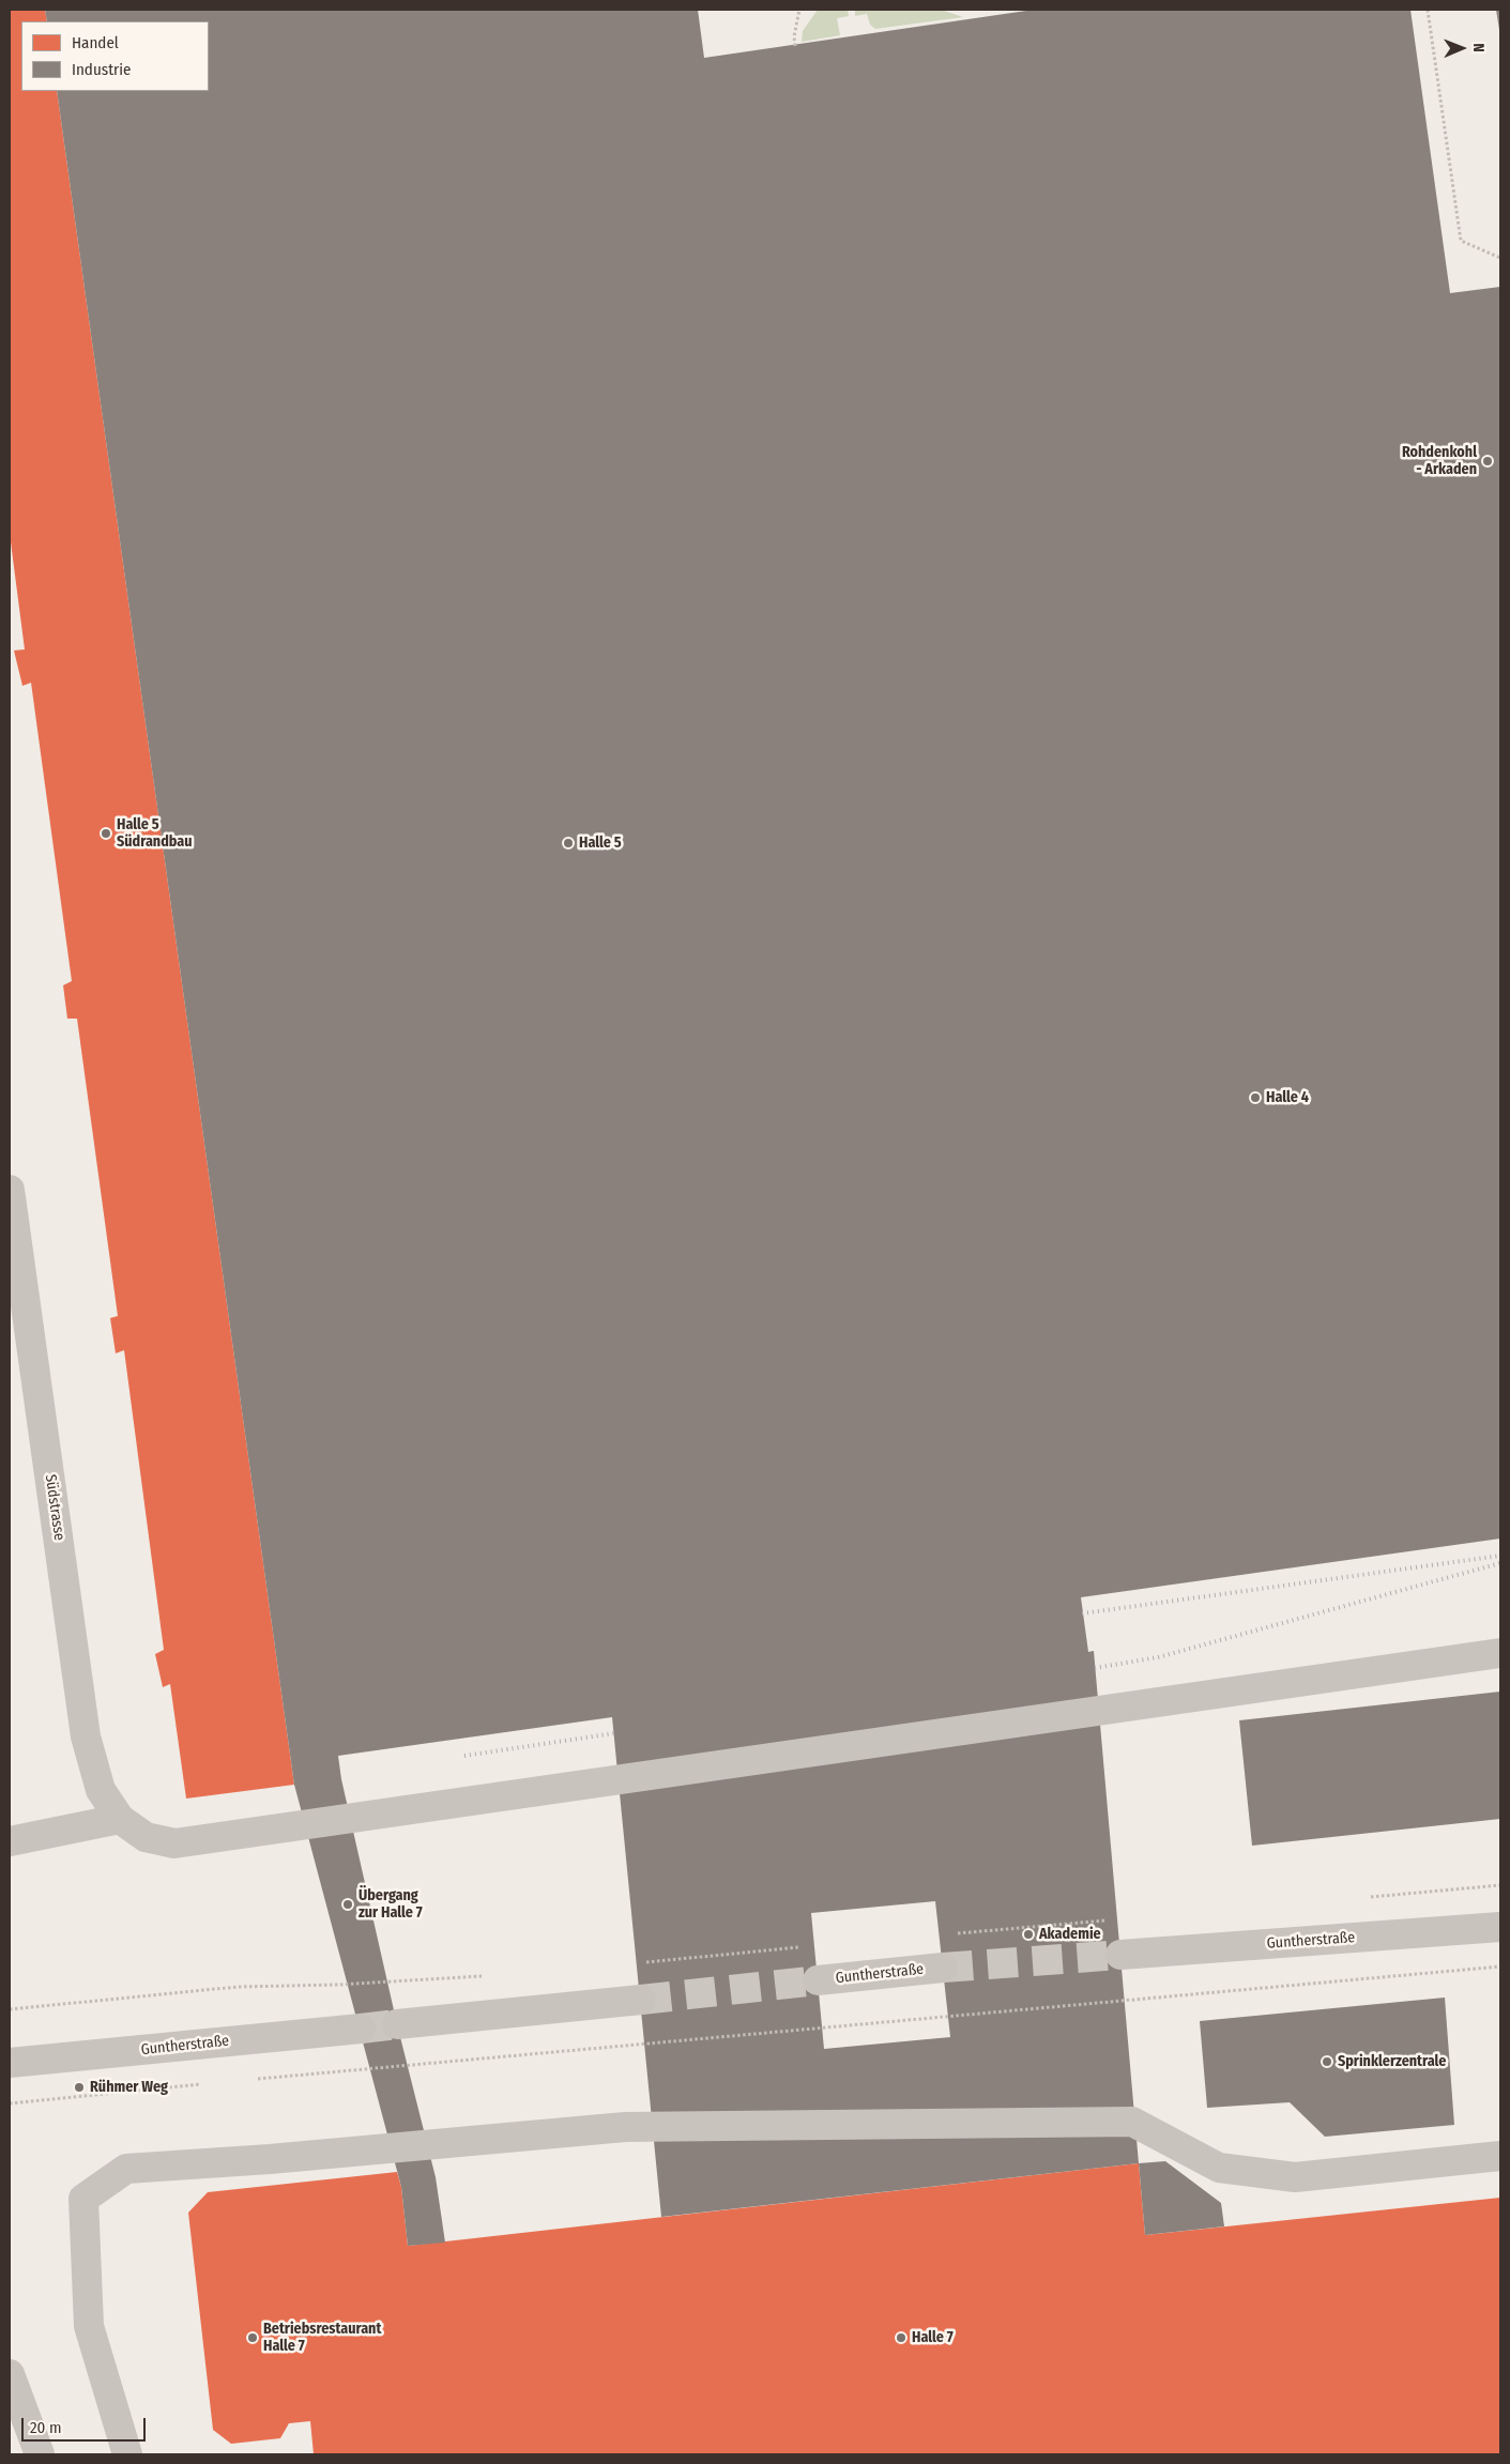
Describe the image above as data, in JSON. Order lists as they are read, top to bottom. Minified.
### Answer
{"streets":{"street":["Südstrasse","Guntherstraße"]},"places":["Rohdenkohl - Arkaden","Halle 5 Südrandbau","Halle 5","Halle 4","Übergang zur Halle 7","Akademie","Sprinklerzentrale","Rühmer Weg","Betriebsrestaurant Halle 7","Halle 7"],"legend":["Handel","Industrie"],"scale_bar":"20 m","north":"right"}
